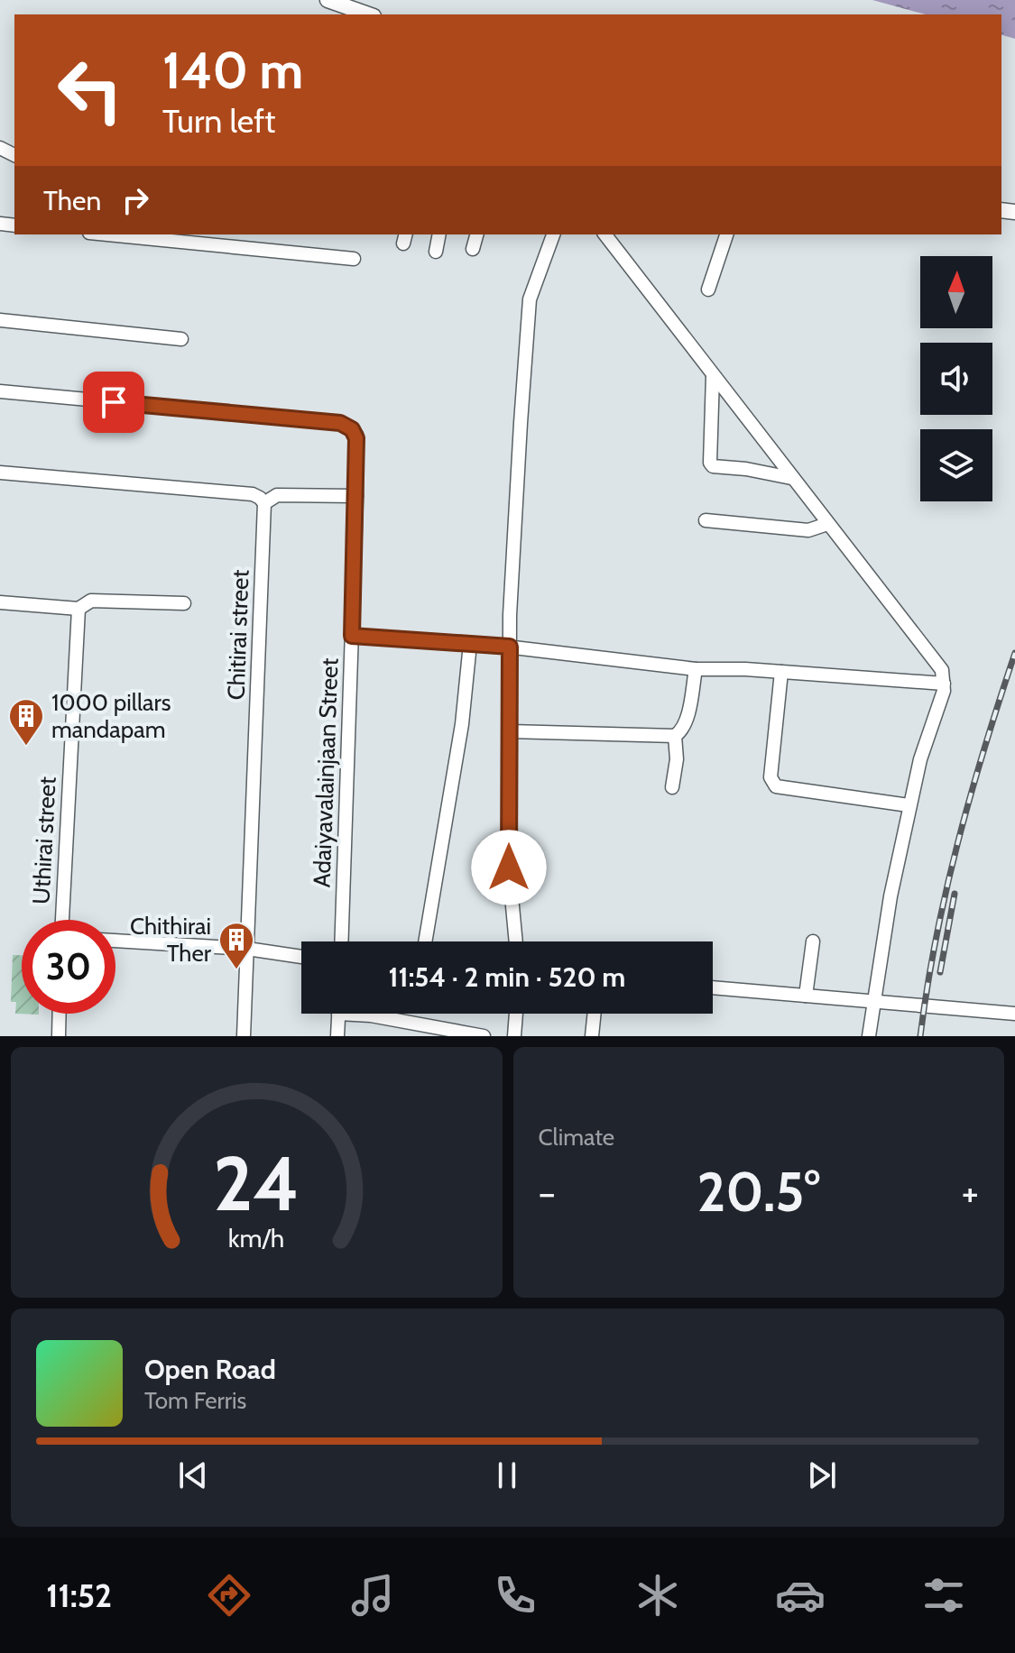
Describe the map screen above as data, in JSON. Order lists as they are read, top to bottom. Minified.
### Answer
{"streets":{"street":["Chitirai street","Adaiyavalainjaan Street","Uthirai street"]},"places":{"building":["1000 pillars mandapam","Chithirai Ther"]},"north":"top","page":{"turn":["140 m","Turn left"],"then":"Then","limit":"30","trip":"11:54 · 2 min · 520 m","tile":"Climate","heat":["−","20.5°","+"],"song":["Open Road","Tom Ferris"],"tabs":"11:52","gauge":["24","km/h"]}}
